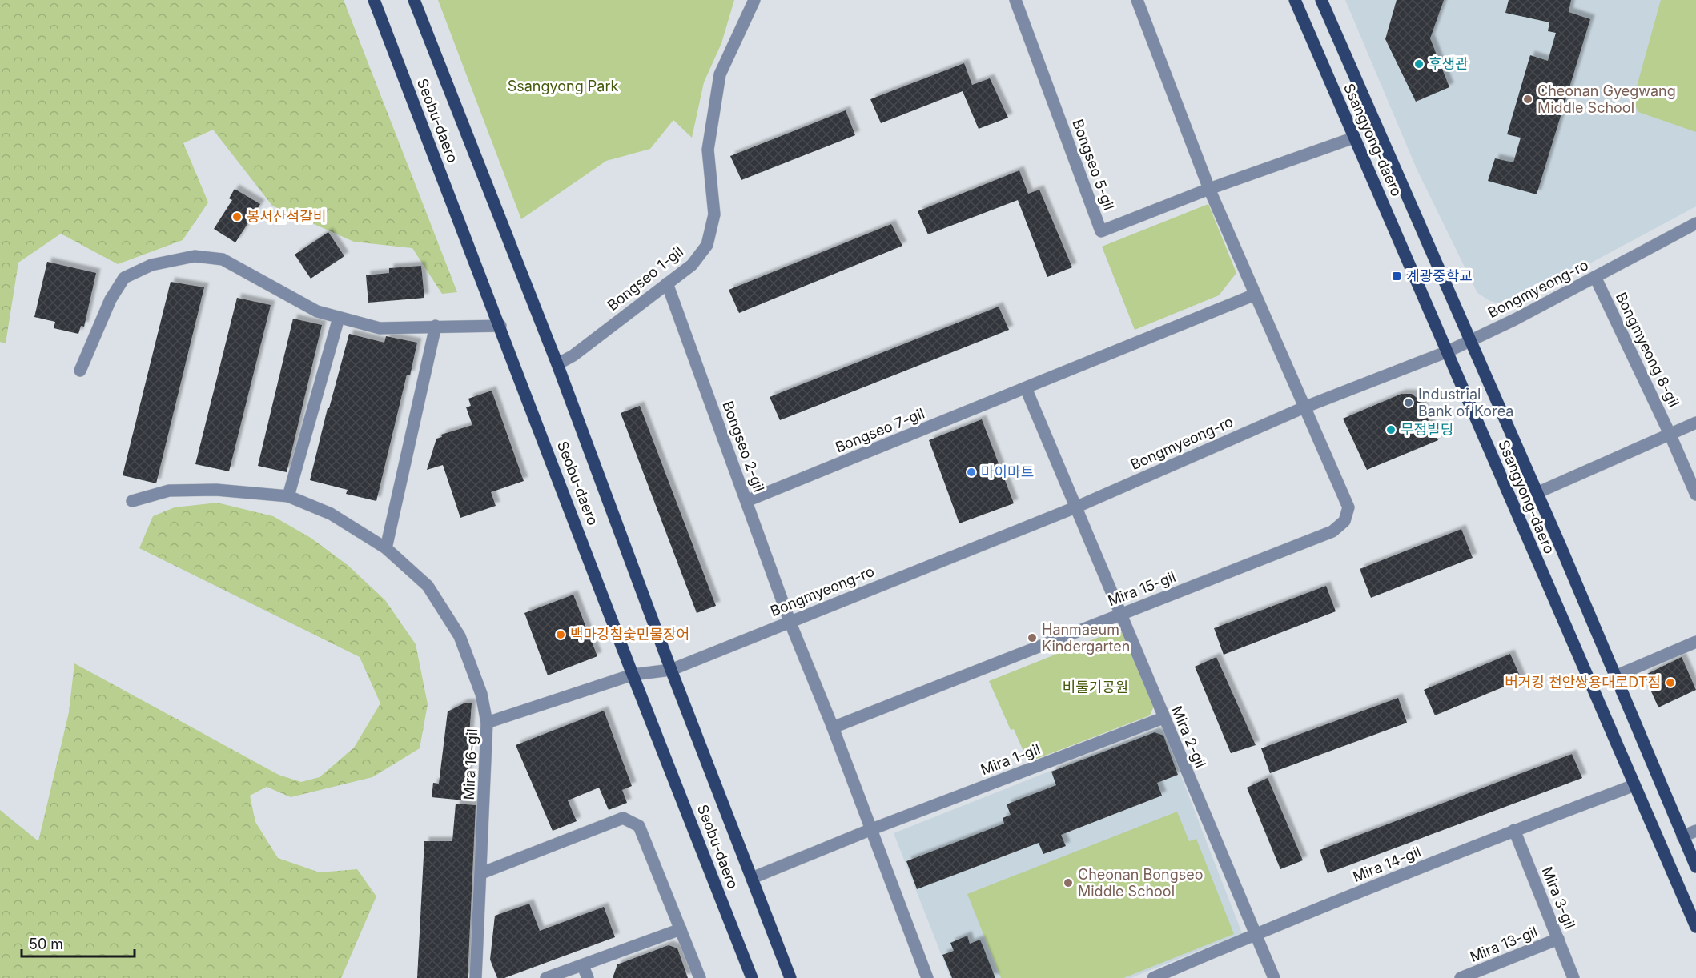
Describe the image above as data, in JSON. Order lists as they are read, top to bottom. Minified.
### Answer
{"streets":{"main road":["Seobu-daero","Ssangyong-daero"],"street":["Bongseo 5-gil","Bongseo 1-gil","Bongmyeong-ro","Bongmyeong 8-gil","Bongseo 7-gil","Bongseo 2-gil","Mira 15-gil","Mira 2-gil","Mira 1-gil","Mira 16-gil","Mira 14-gil","Mira 3-gil","Mira 13-gil"]},"crossings":[["Seobu-daero","Bongseo 1-gil"],["Seobu-daero","Bongmyeong-ro"],["Seobu-daero","Mira 1-gil"],["Seobu-daero","Mira 16-gil"],["Ssangyong-daero","Bongseo 5-gil"],["Ssangyong-daero","Bongmyeong-ro"],["Ssangyong-daero","Mira 14-gil"],["Bongseo 1-gil","Bongseo 2-gil"],["Bongmyeong-ro","Bongmyeong 8-gil"],["Bongmyeong-ro","Bongseo 2-gil"],["Bongmyeong-ro","Mira 15-gil"],["Bongmyeong-ro","Mira 2-gil"],["Bongmyeong-ro","Mira 16-gil"],["Bongseo 7-gil","Bongseo 2-gil"],["Mira 15-gil","Mira 2-gil"],["Mira 2-gil","Mira 1-gil"],["Mira 2-gil","Mira 14-gil"],["Mira 14-gil","Mira 3-gil"],["Mira 3-gil","Mira 13-gil"]],"parks":["Ssangyong Park","비둘기공원"],"places":{"other":["후생관","Cheonan Gyegwang Middle School","봉서산석갈비","Industrial Bank of Korea","무정빌딩","마이마트","백마강참숯민물장어","Hanmaeum Kindergarten","버거킹 천안쌍용대로DT점","Cheonan Bongseo Middle School"],"transit":["계광중학교"]},"scale_bar":"50 m"}
